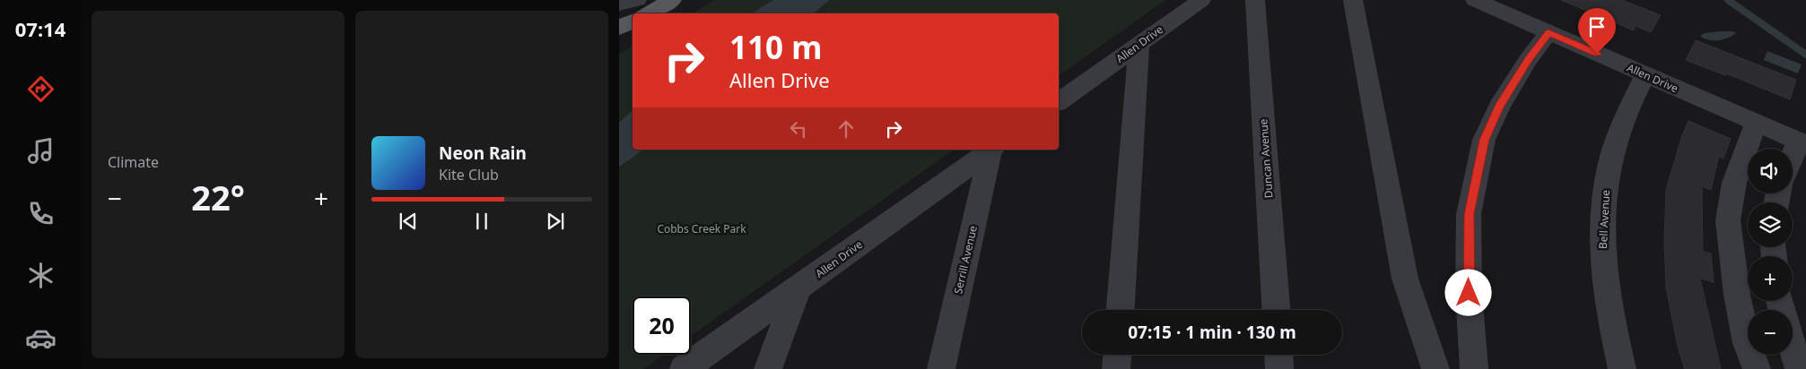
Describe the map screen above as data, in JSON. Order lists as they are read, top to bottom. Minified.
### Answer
{"streets":{"street":["Allen Drive","Duncan Avenue","Bell Avenue","Serrill Avenue"]},"crossings":[["Allen Drive","Bell Avenue"]],"parks":["Cobbs Creek Park"],"page":{"tabs":"07:14","tile":"Climate","turn":["110 m","Allen Drive"],"song":["Neon Rain","Kite Club"],"map_buttons":["+","−"],"heat":["−","22°","+"],"limit":"20","trip":"07:15 · 1 min · 130 m"}}
